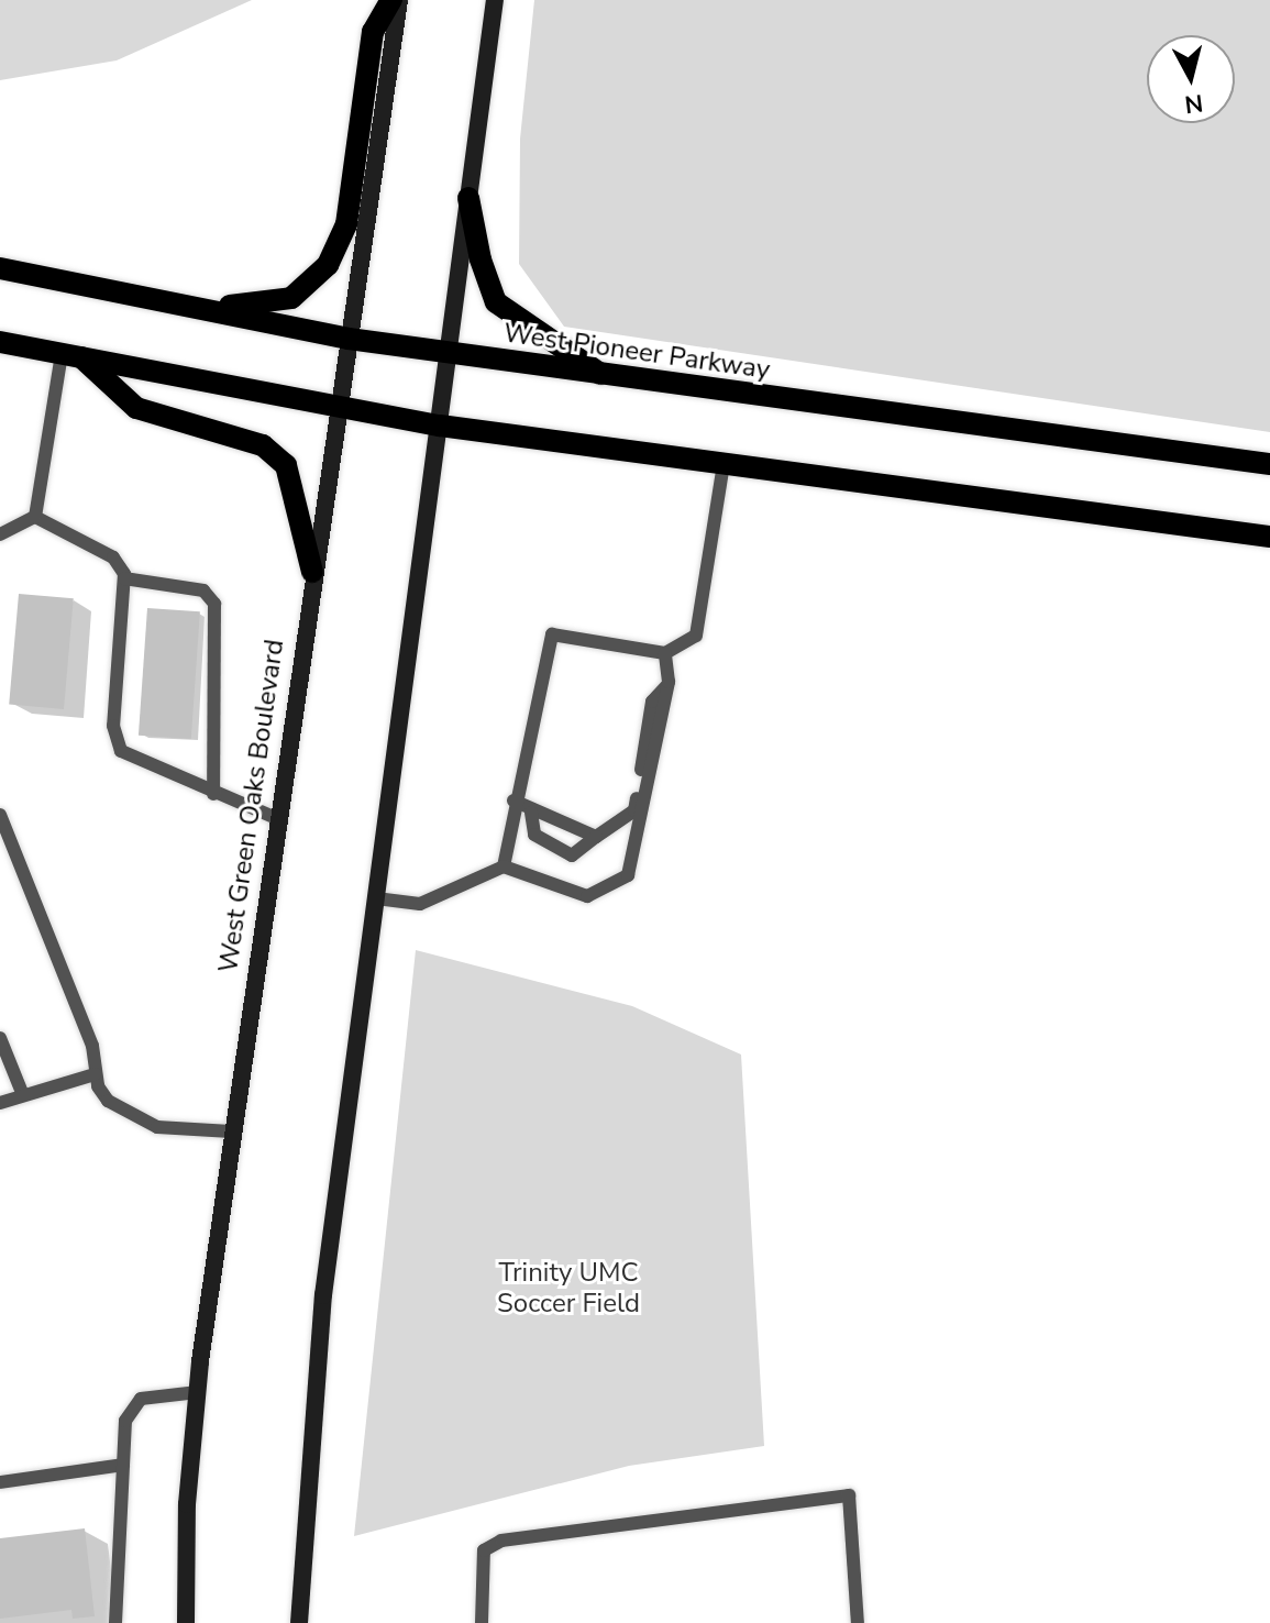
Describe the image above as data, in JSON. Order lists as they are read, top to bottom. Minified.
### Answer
{"streets":{"main road":["West Pioneer Parkway","West Green Oaks Boulevard"]},"crossings":[["West Pioneer Parkway","West Green Oaks Boulevard"]],"parks":["Trinity UMC Soccer Field"],"north":"bottom"}
